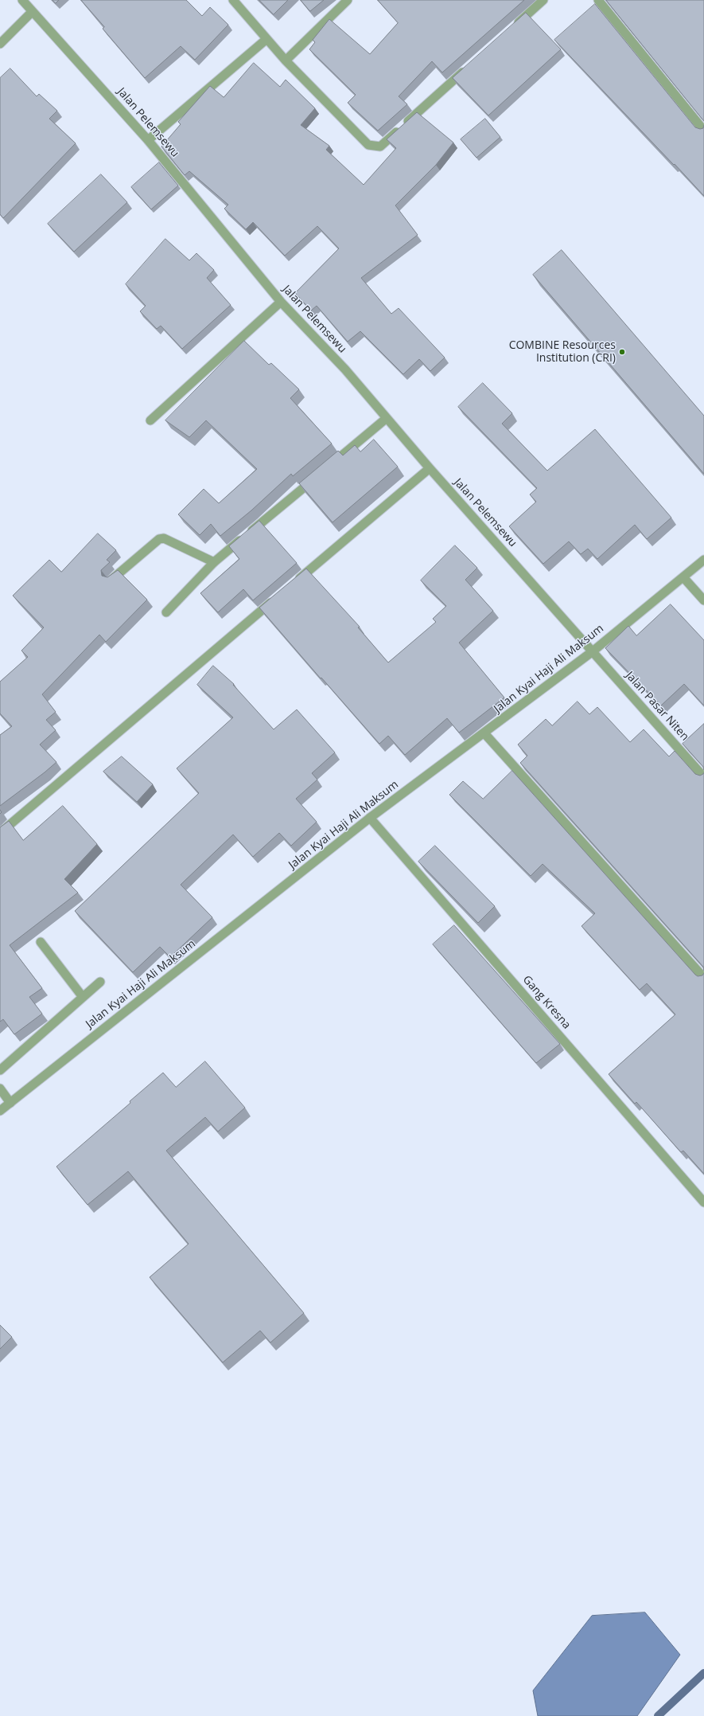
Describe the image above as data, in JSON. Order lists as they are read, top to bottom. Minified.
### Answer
{"streets":{"street":["Jalan Pelemsewu","Jalan Kyai Haji Ali Maksum","Jalan Pasar Niten","Gang Kresna"]},"crossings":[["Jalan Pelemsewu","Jalan Kyai Haji Ali Maksum"],["Jalan Pelemsewu","Jalan Pasar Niten"],["Jalan Kyai Haji Ali Maksum","Jalan Pasar Niten"],["Jalan Kyai Haji Ali Maksum","Gang Kresna"]],"places":["COMBINE Resources Institution (CRI)"]}
